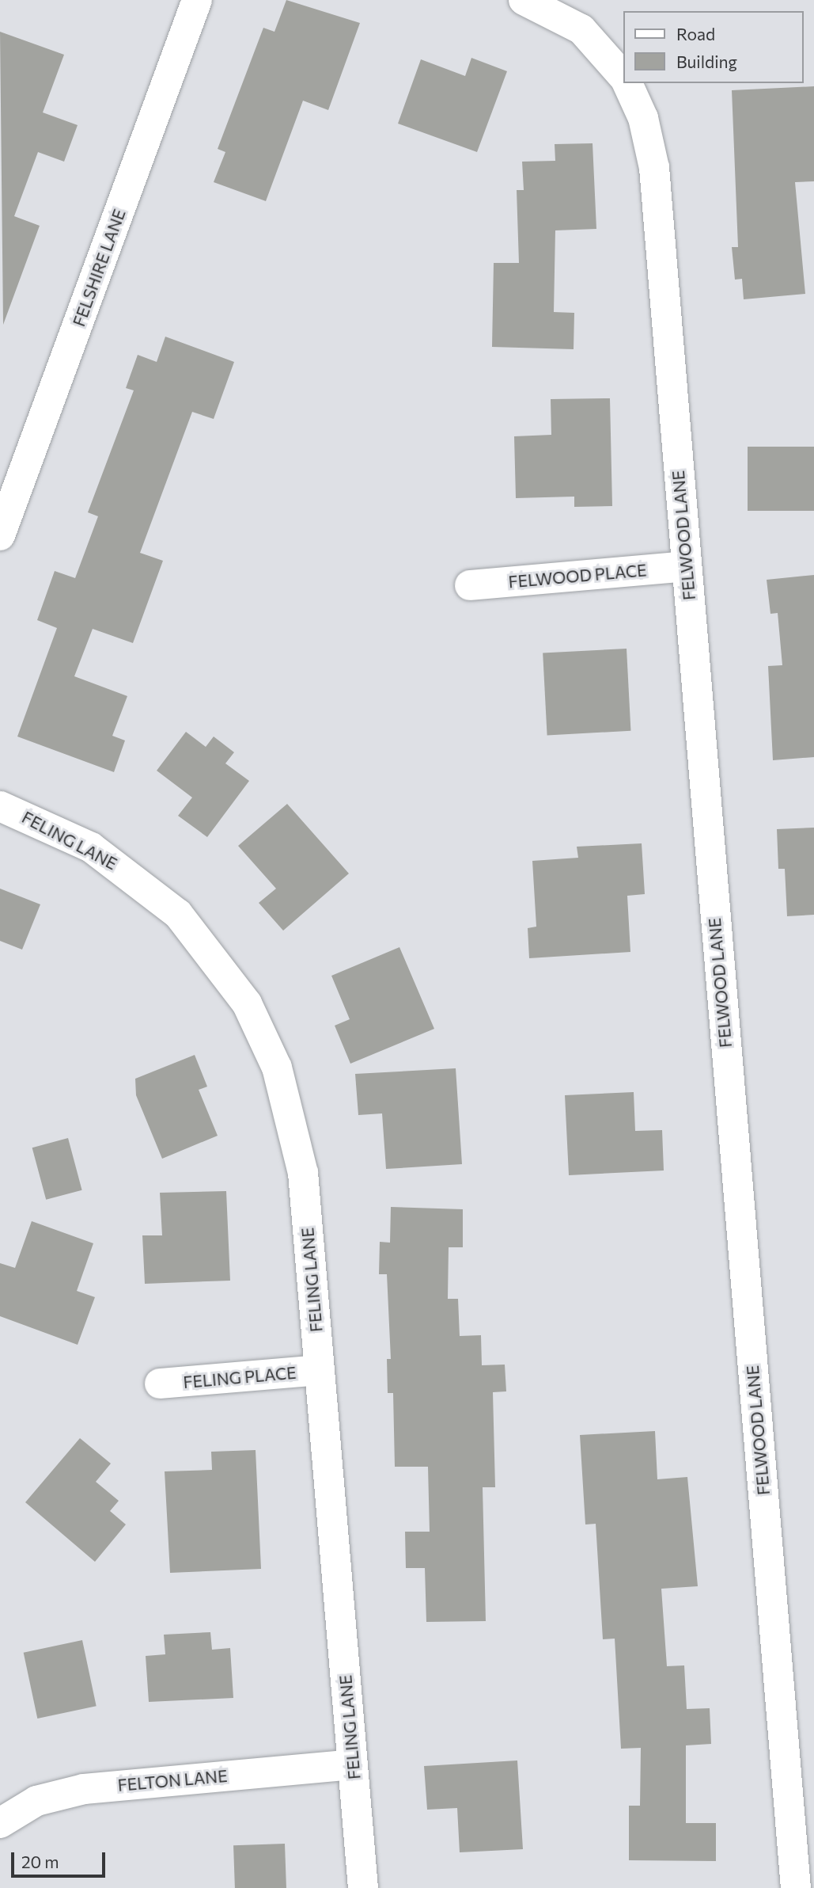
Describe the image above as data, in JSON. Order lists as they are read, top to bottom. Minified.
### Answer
{"streets":{"street":["FELSHIRE LANE","FELWOOD LANE","FELWOOD PLACE","FELING LANE","FELING PLACE","FELTON LANE"]},"crossings":[["FELWOOD LANE","FELWOOD PLACE"],["FELING LANE","FELING PLACE"],["FELING LANE","FELTON LANE"]],"legend":["Road","Building"],"scale_bar":"20 m"}
